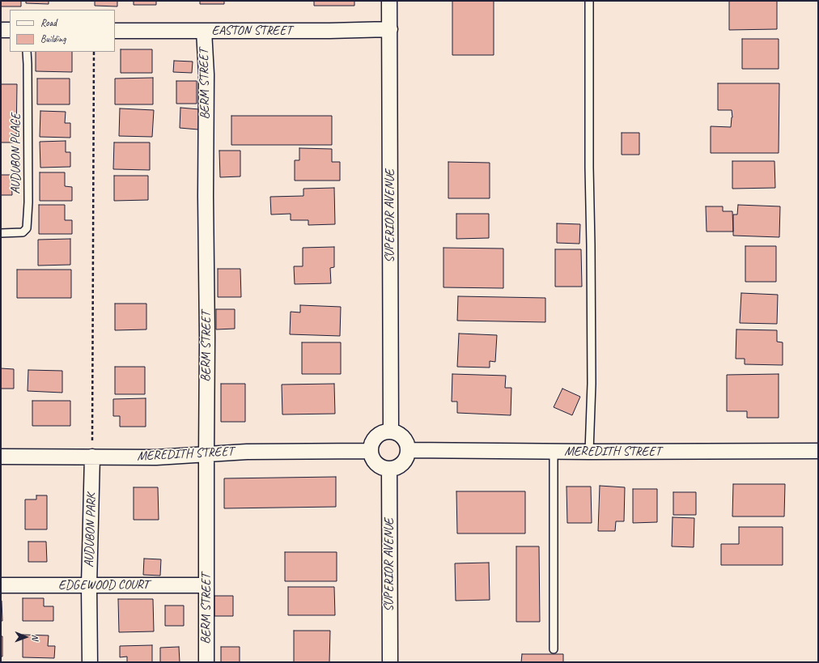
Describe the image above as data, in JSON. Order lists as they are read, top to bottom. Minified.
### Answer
{"streets":{"street":["EASTON STREET","BERM STREET","SUPERIOR AVENUE","MEREDITH STREET","AUDUBON PARK","EDGEWOOD COURT"],"lane":["AUDUBON PLACE"]},"crossings":[["EASTON STREET","BERM STREET"],["EASTON STREET","SUPERIOR AVENUE"],["BERM STREET","MEREDITH STREET"],["BERM STREET","EDGEWOOD COURT"],["SUPERIOR AVENUE","MEREDITH STREET"],["MEREDITH STREET","AUDUBON PARK"],["AUDUBON PARK","EDGEWOOD COURT"]],"legend":["Road","Building"],"north":"right"}
